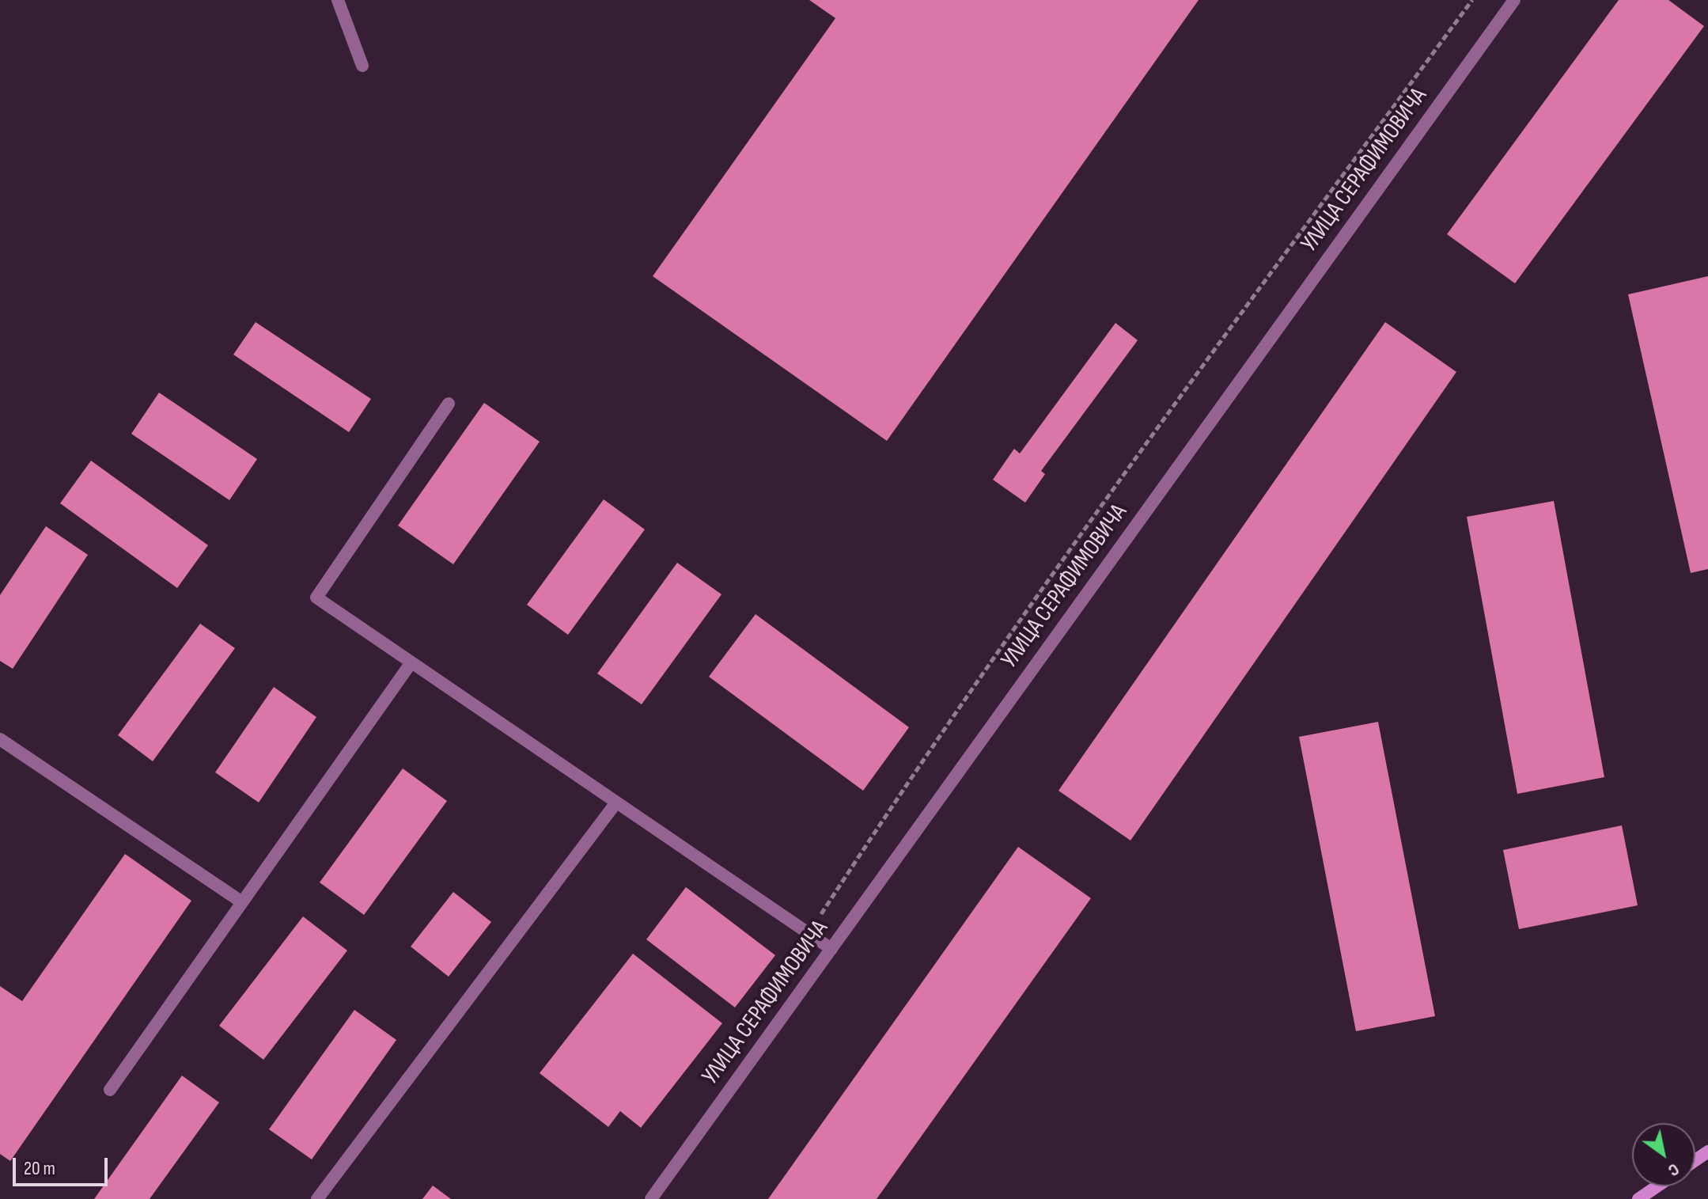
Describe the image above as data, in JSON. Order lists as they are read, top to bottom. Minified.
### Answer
{"streets":{"street":["УЛИЦА СЕРАФИМОВИЧА"]},"scale_bar":"20 m","north":"bottom right"}
